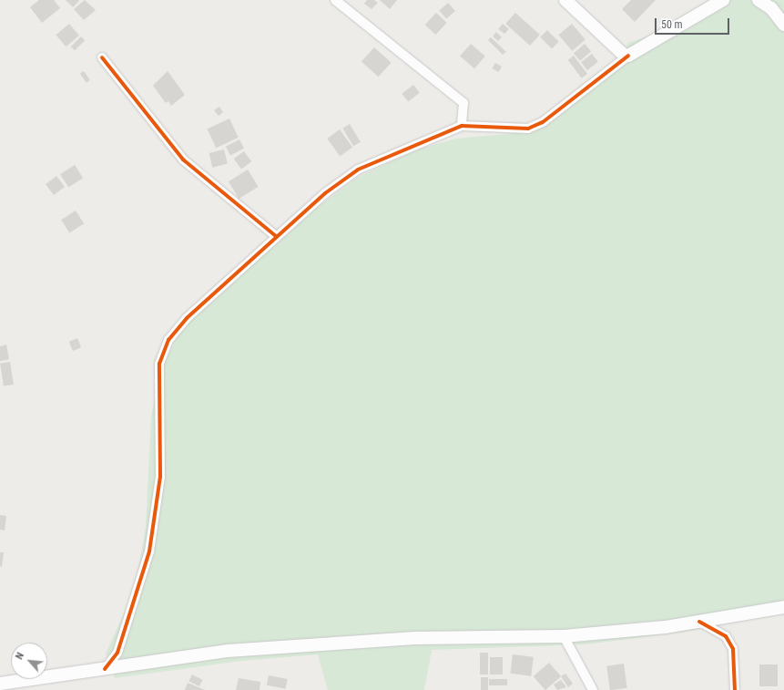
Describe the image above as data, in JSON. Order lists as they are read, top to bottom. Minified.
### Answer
{"scale_bar":"50 m","north":"top left"}
